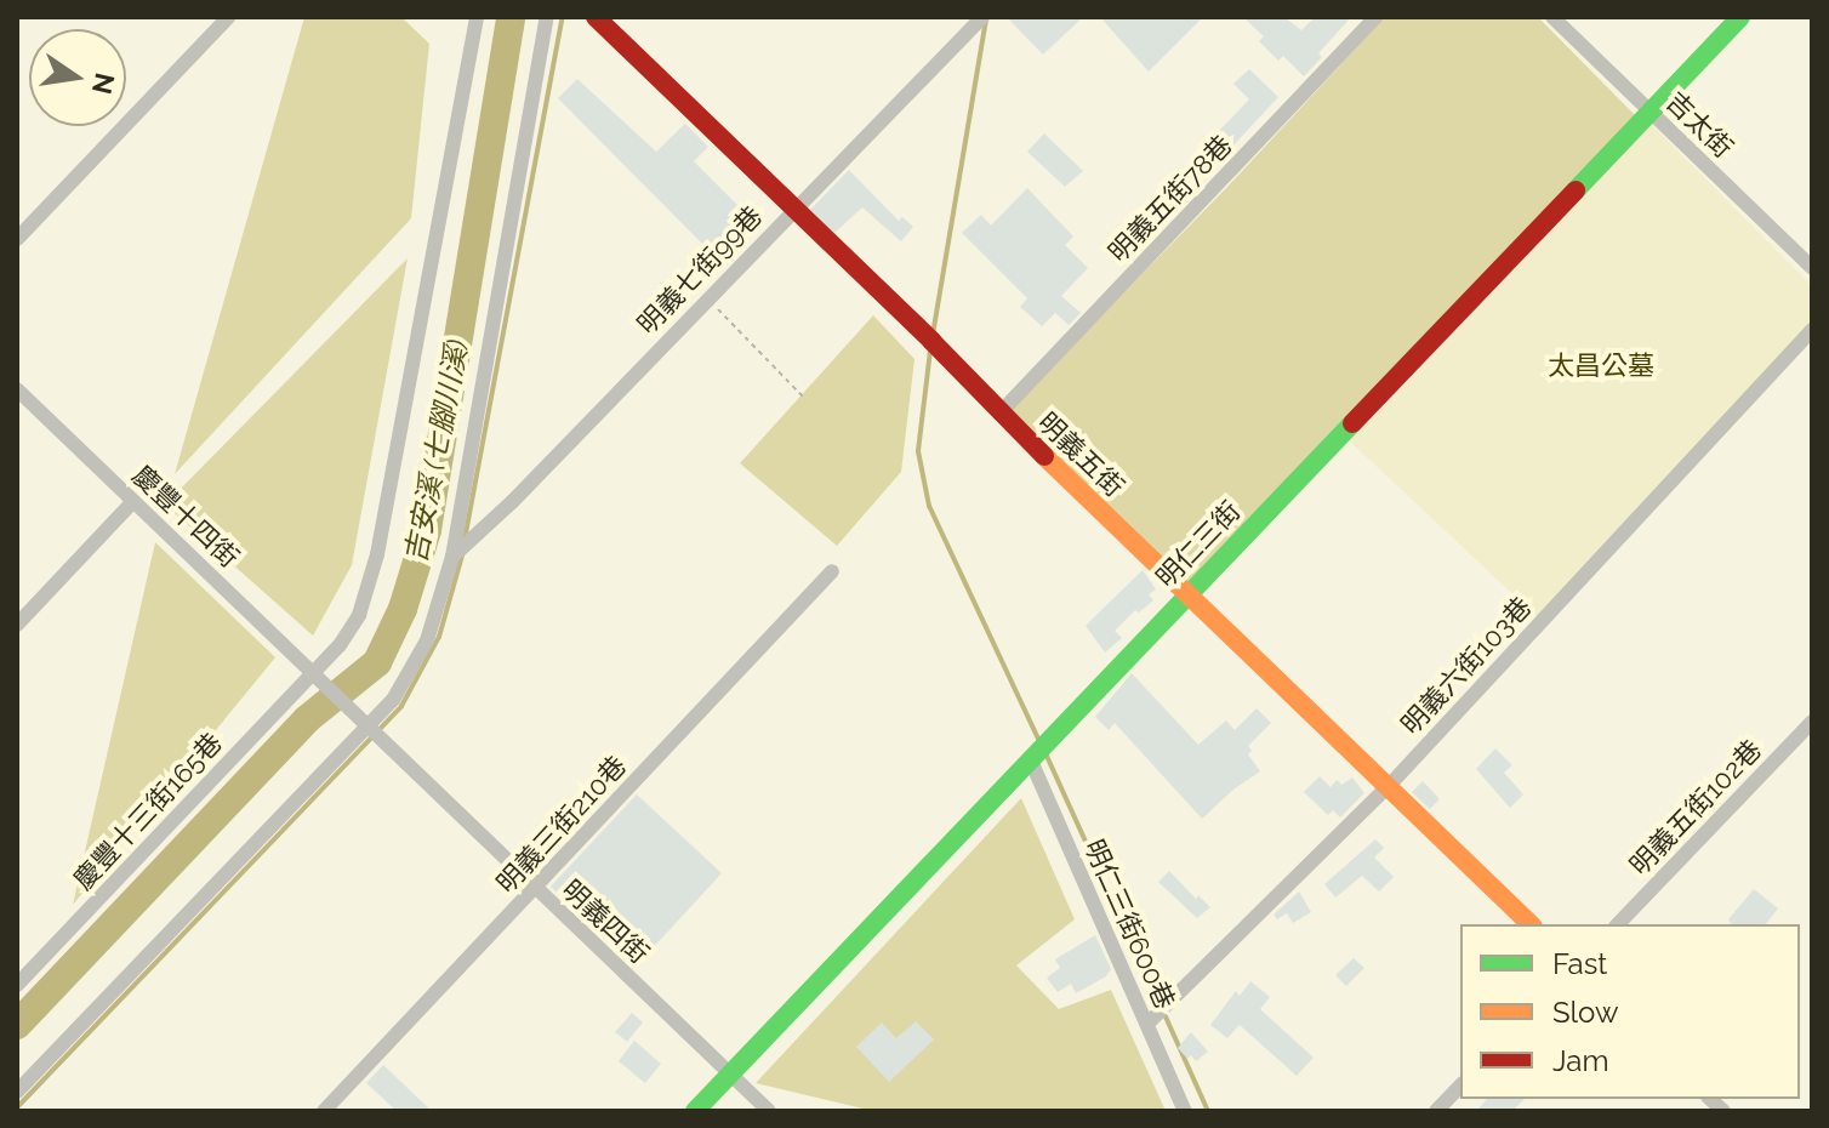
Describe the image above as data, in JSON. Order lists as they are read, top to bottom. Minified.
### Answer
{"streets":{"street":["吉太街","明義五街78巷","明義七街99巷","明義五街","慶豐十四街","明仁三街","明義六街103巷","明義五街102巷","慶豐十三街165巷","明義三街210巷","明義四街","明仁三街600巷"]},"crossings":[["吉太街","明仁三街"],["明義五街78巷","明義五街"],["明義七街99巷","明義五街"],["明義五街","明仁三街"],["明義五街","明義六街103巷"],["慶豐十四街","慶豐十三街165巷"],["慶豐十四街","明義四街"],["明仁三街","明義四街"],["明仁三街","明仁三街600巷"],["明義六街103巷","明仁三街600巷"],["明義三街210巷","明義四街"]],"water":["吉安溪 (七腳川溪)"],"parks":["太昌公墓"],"legend":["Fast","Slow","Jam"],"north":"right"}
